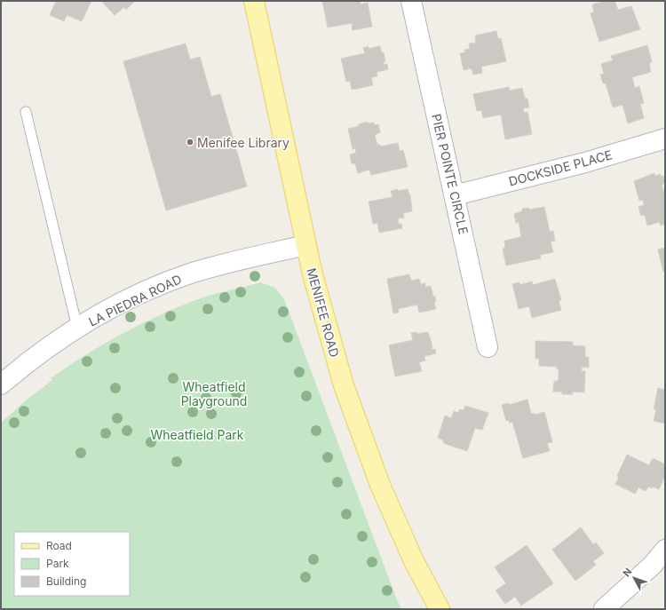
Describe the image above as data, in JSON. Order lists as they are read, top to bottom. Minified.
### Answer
{"streets":{"main road":["MENIFEE ROAD"],"street":["DOCKSIDE PLACE","PIER POINTE CIRCLE","LA PIEDRA ROAD"]},"crossings":[["DOCKSIDE PLACE","PIER POINTE CIRCLE"],["LA PIEDRA ROAD","MENIFEE ROAD"]],"parks":["Wheatfield Playground","Wheatfield Park"],"places":["Menifee Library"],"legend":["Road","Park","Building"],"north":"top left"}
